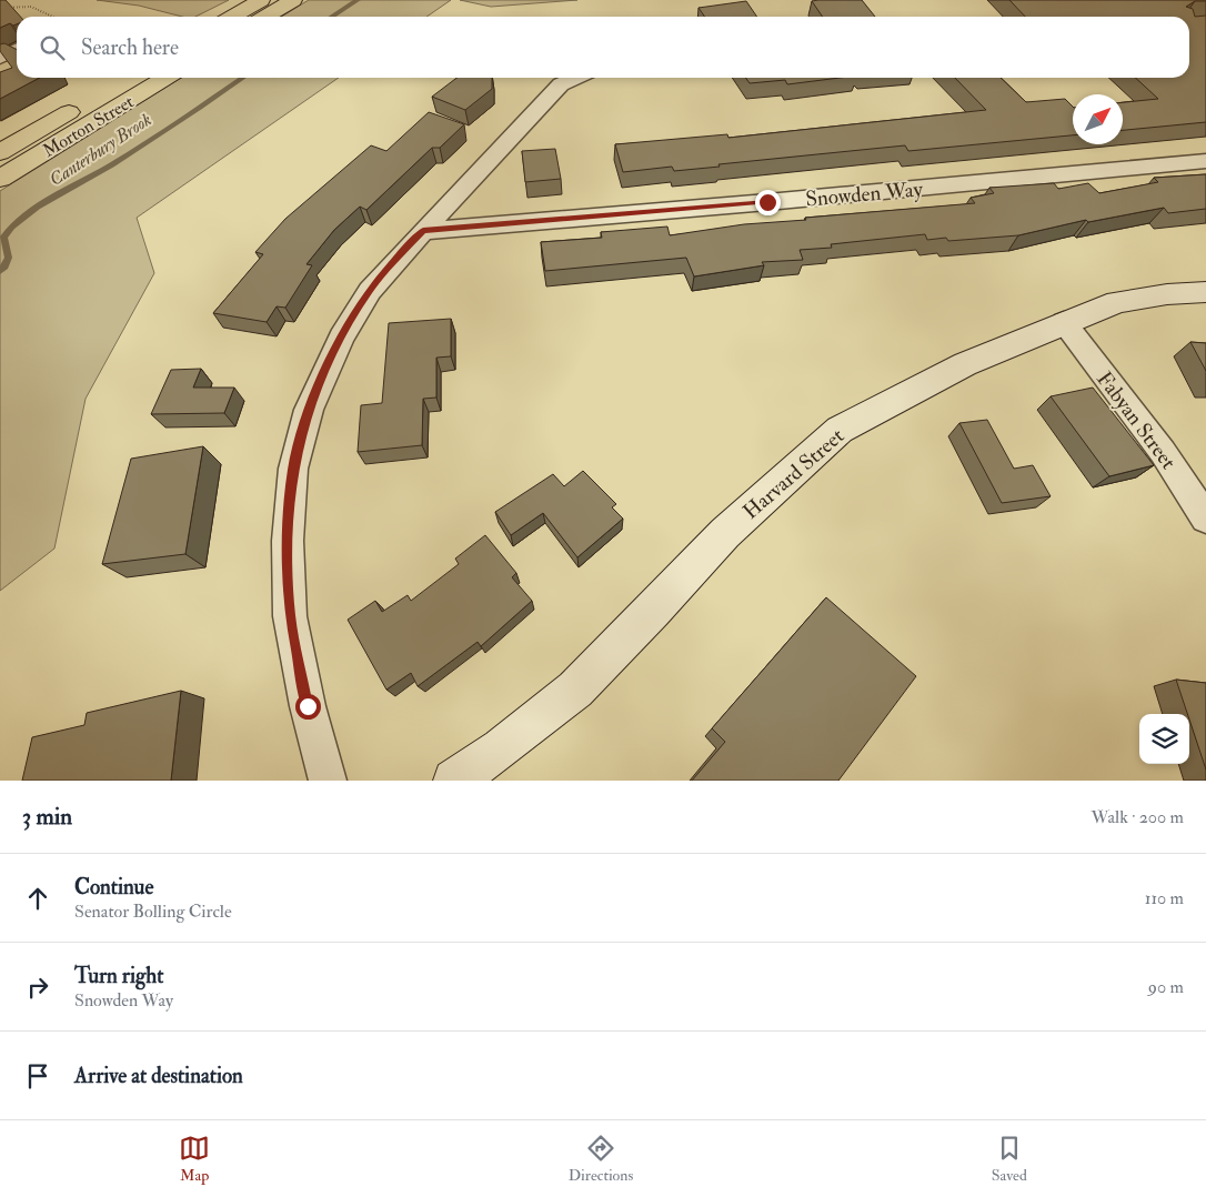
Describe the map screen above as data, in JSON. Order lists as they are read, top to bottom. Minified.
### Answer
{"streets":{"highway":["Morton Street"],"main road":["Harvard Street"],"street":["Snowden Way","Fabyan Street"]},"crossings":[["Fabyan Street","Harvard Street"]],"water":["Canterbury Brook"],"north":"top right","page":{"search":"Search here","heading":["3 min","Walk · 200 m"],"list":[["Continue","Senator Bolling Circle","110 m"],["Turn right","Snowden Way","90 m"],"Arrive at destination"],"nav":["Map","Directions","Saved"]}}
